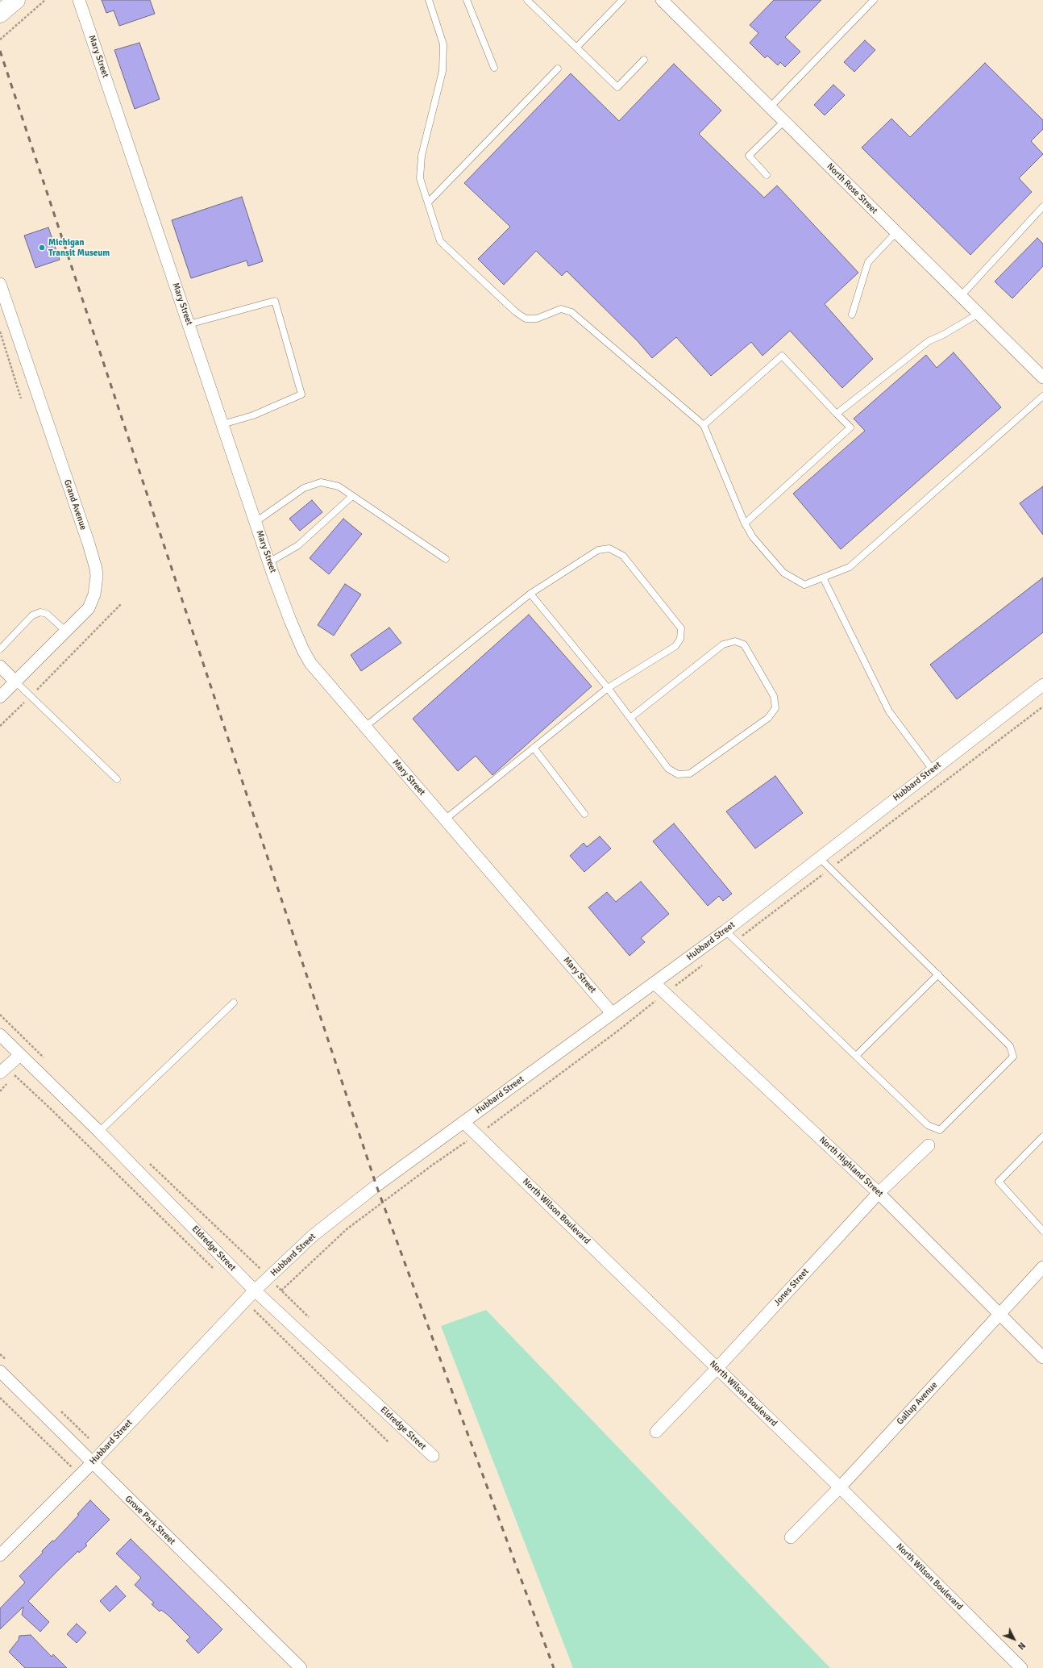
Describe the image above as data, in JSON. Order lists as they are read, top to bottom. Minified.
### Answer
{"streets":{"street":["Mary Street","North Rose Street","Grand Avenue","Hubbard Street","North Highland Street","North Wilson Boulevard","Eldredge Street","Jones Street","Gallup Avenue","Grove Park Street"]},"crossings":[["Mary Street","Hubbard Street"],["Hubbard Street","North Highland Street"],["Hubbard Street","North Wilson Boulevard"],["Hubbard Street","Eldredge Street"],["Hubbard Street","Grove Park Street"],["North Highland Street","Jones Street"],["North Highland Street","Gallup Avenue"],["North Wilson Boulevard","Jones Street"],["North Wilson Boulevard","Gallup Avenue"]],"places":["Michigan Transit Museum"],"north":"bottom right"}
